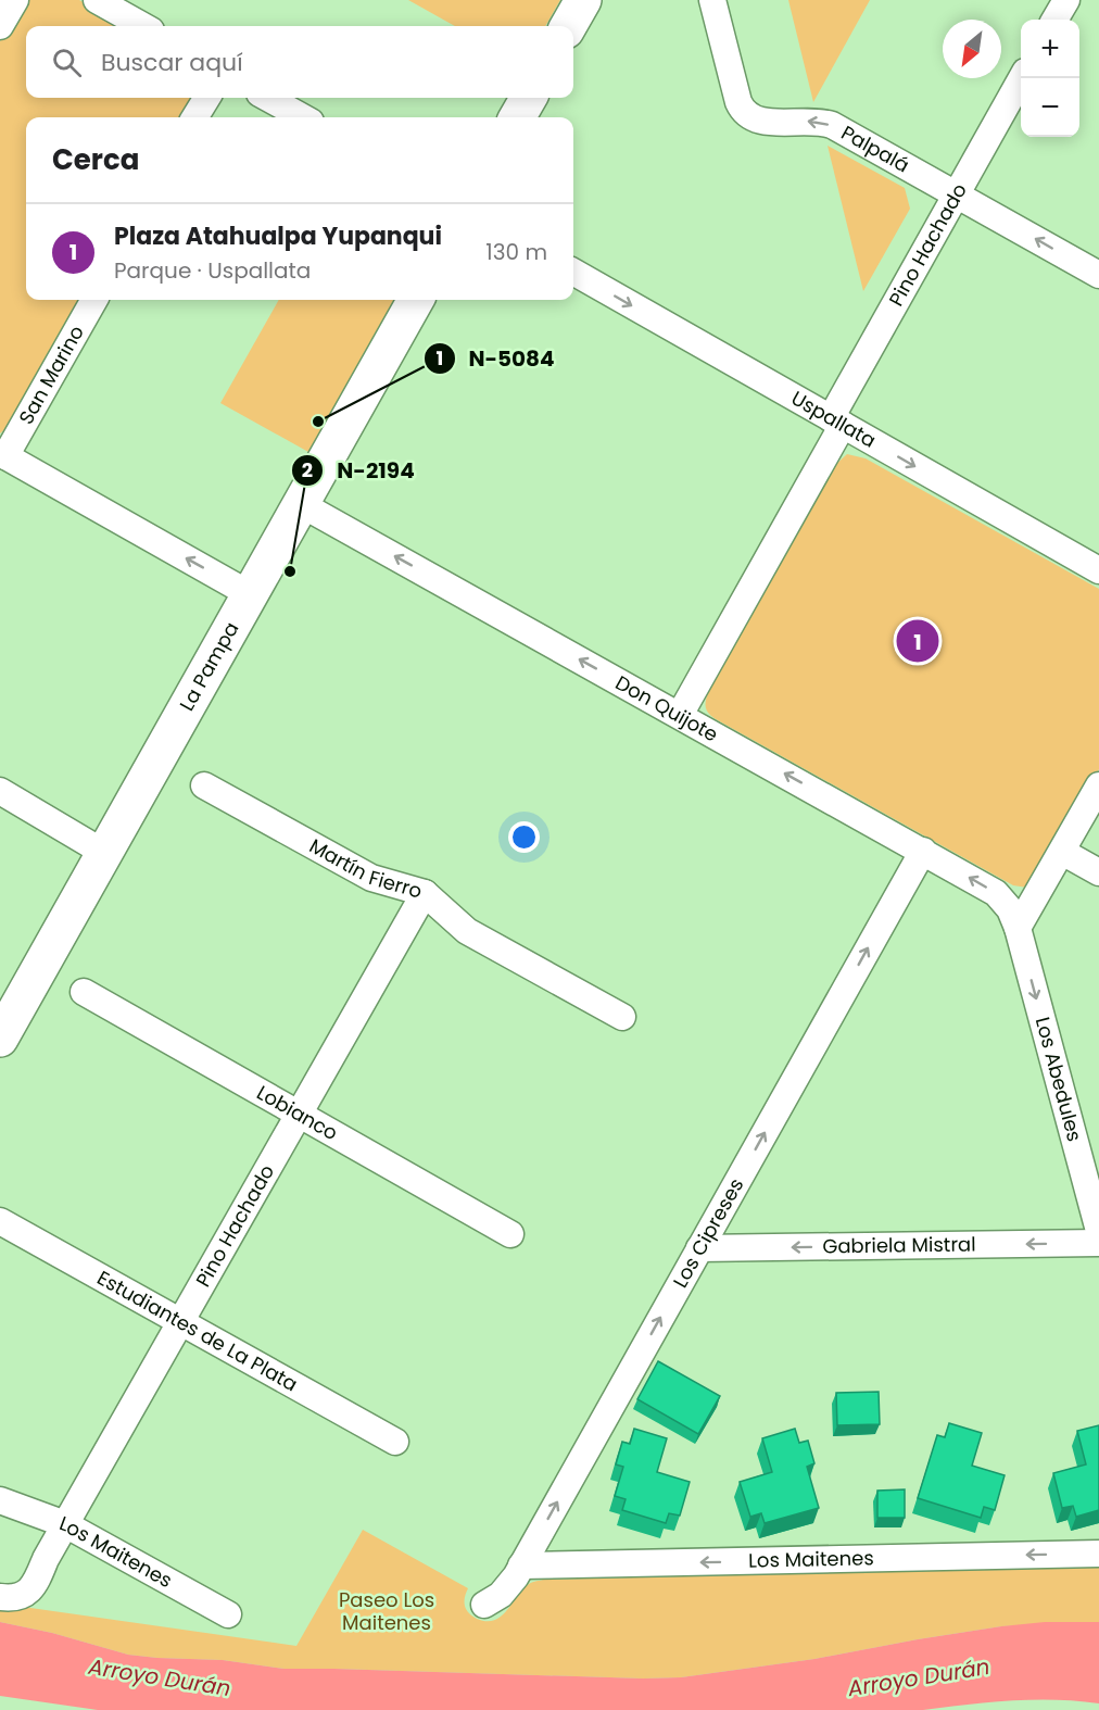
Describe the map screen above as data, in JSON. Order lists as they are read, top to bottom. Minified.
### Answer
{"streets":{"street":["Palpalá","Pino Hachado","San Marino","Uspallata","La Pampa","Don Quijote","Martín Fierro","Los Abedules","Lobianco","Los Cipreses","Gabriela Mistral","Estudiantes de La Plata","Los Maitenes"]},"crossings":[["Palpalá","Pino Hachado"],["Pino Hachado","Uspallata"],["Pino Hachado","Don Quijote"],["Pino Hachado","Martín Fierro"],["Pino Hachado","Lobianco"],["Pino Hachado","Estudiantes de La Plata"],["Pino Hachado","Los Maitenes"],["La Pampa","Don Quijote"],["Don Quijote","Los Abedules"],["Don Quijote","Los Cipreses"],["Los Cipreses","Gabriela Mistral"],["Los Cipreses","Los Maitenes"]],"one_way":["Palpalá","Uspallata","Don Quijote","Los Abedules","Los Cipreses","Gabriela Mistral","Los Maitenes"],"water":["Arroyo Durán"],"parks":["Paseo Los Maitenes"],"places":["N-5084","N-2194"],"north":"bottom left","page":{"map_buttons":["+","−"],"search":"Buscar aquí","heading":"Cerca","list":[{"mark":"1","name":"Plaza Atahualpa Yupanqui","note":"Parque · Uspallata","value":"130 m"}],"pins":"1"}}
